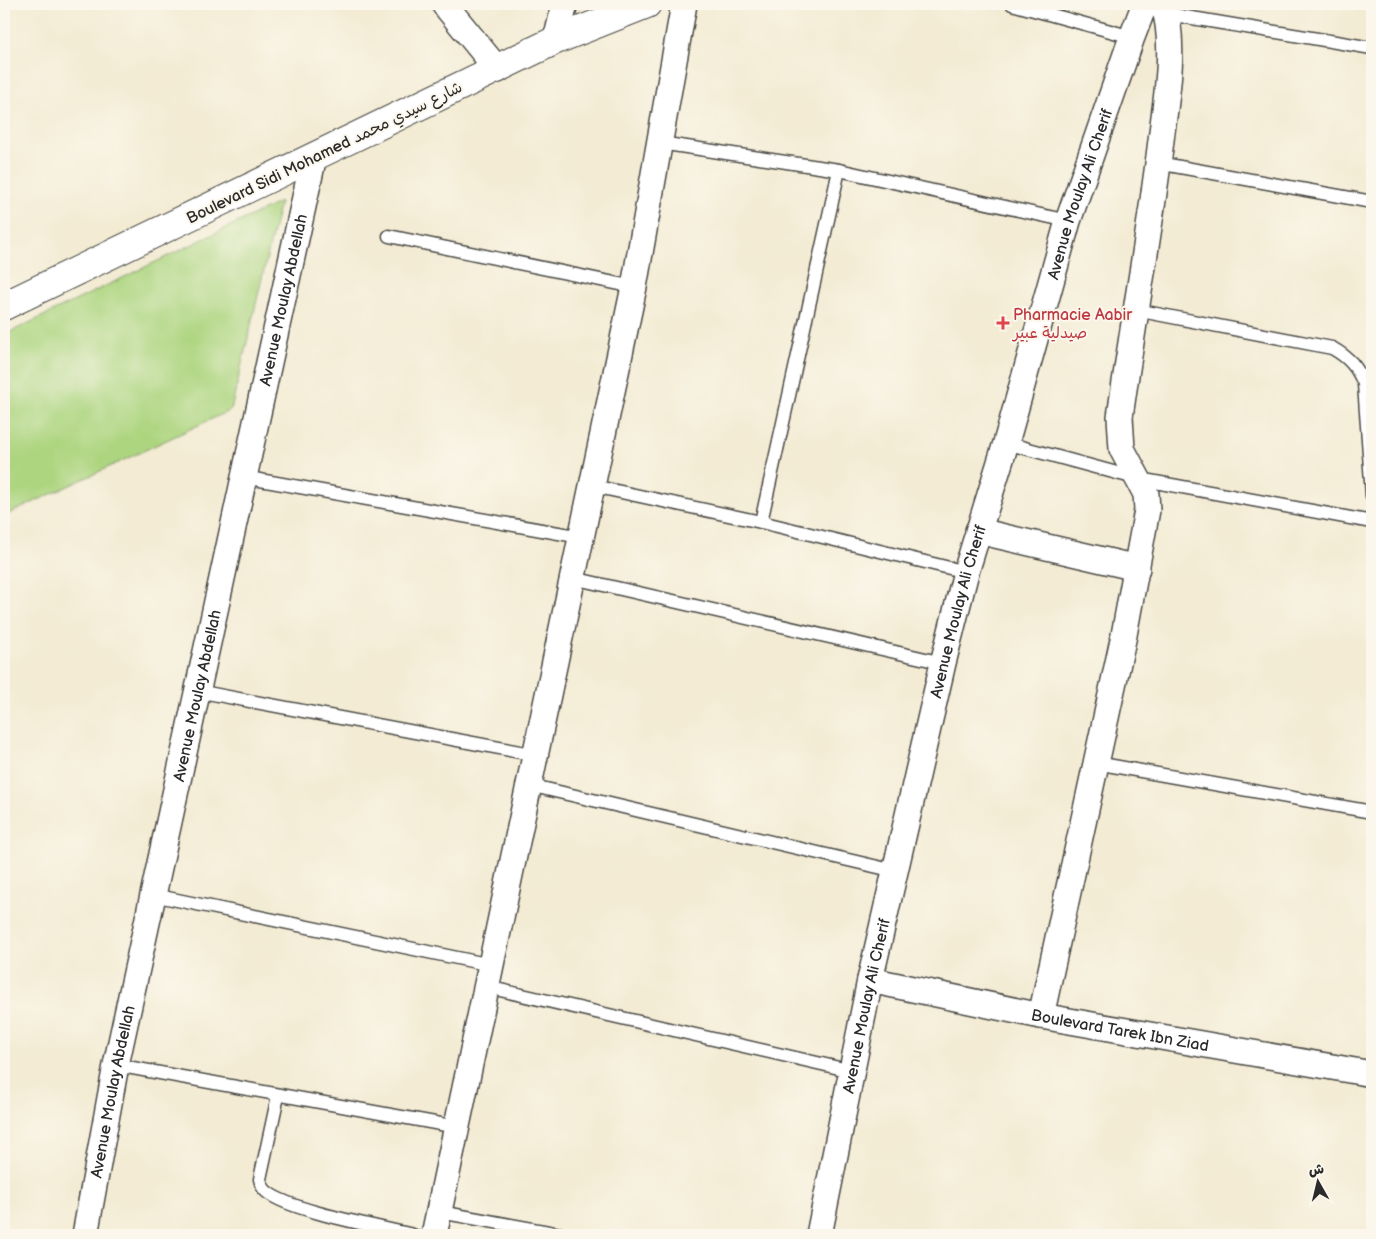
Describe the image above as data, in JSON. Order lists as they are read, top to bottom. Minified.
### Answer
{"streets":{"main road":["Boulevard Sidi Mohamed شارع سيدي محمد"],"street":["Avenue Moulay Ali Cherif","Avenue Moulay Abdellah","Boulevard Tarek Ibn Ziad"]},"crossings":[["Boulevard Sidi Mohamed شارع سيدي محمد","Avenue Moulay Abdellah"],["Avenue Moulay Ali Cherif","Boulevard Tarek Ibn Ziad"]],"places":{"health":["Pharmacie Aabir صيدلية عبير"]},"north":"top"}
